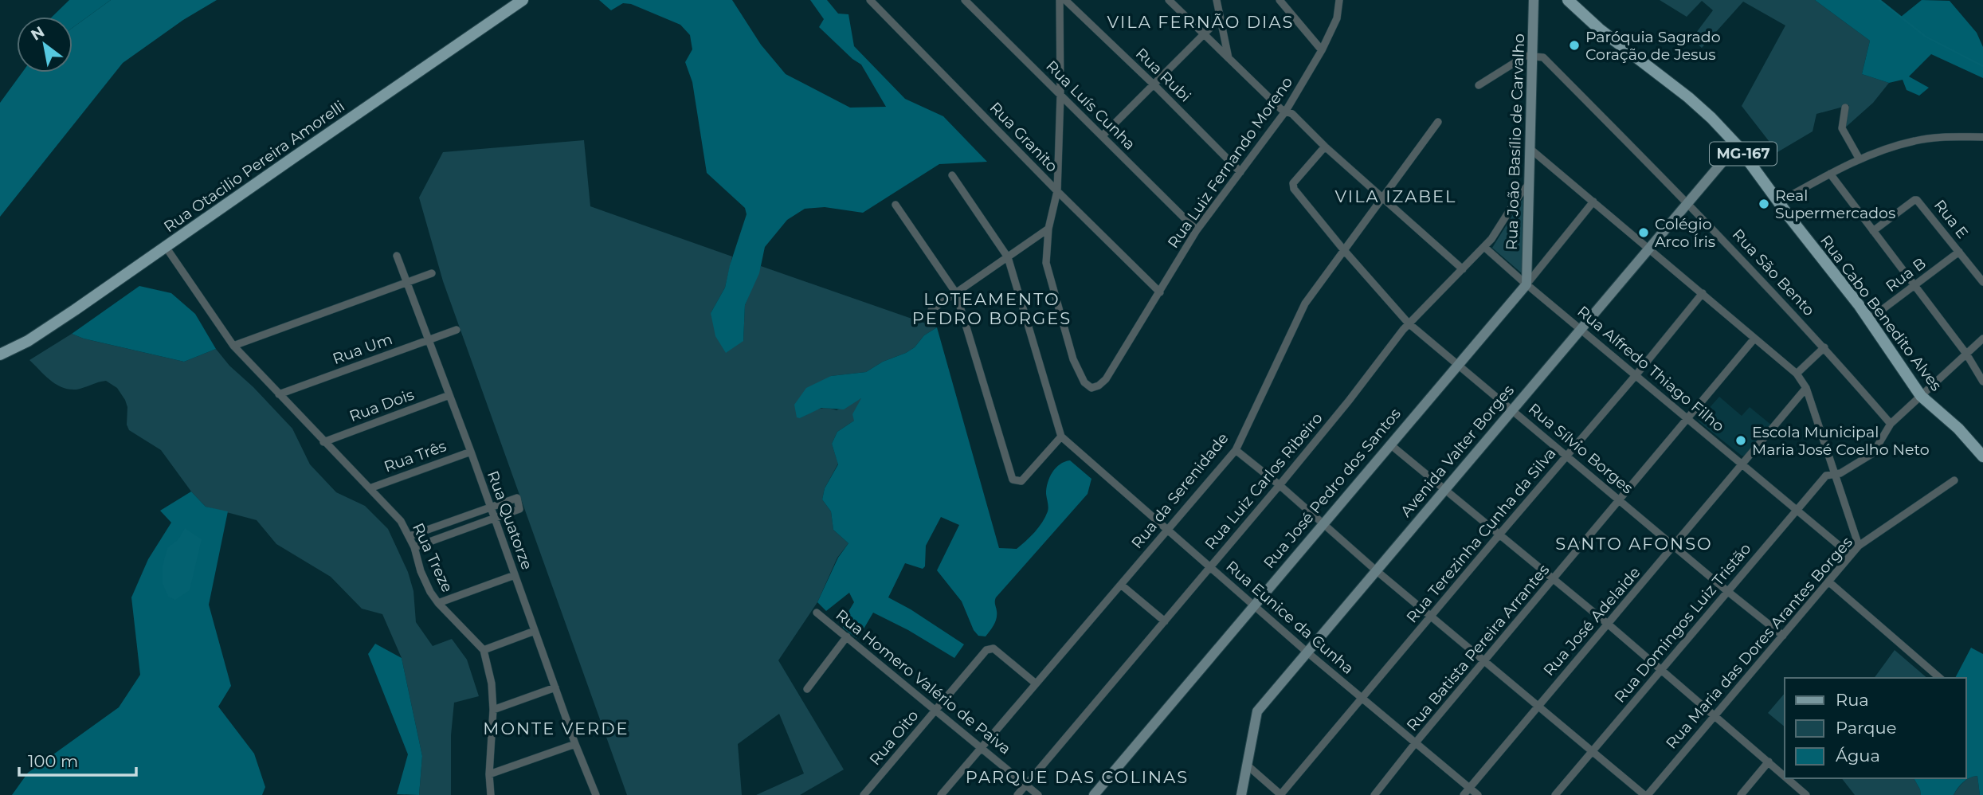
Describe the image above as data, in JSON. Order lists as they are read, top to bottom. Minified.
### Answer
{"streets":{"main road":["MG-167","Rua Otacilio Pereira Amorelli","Rua Cabo Benedito Alves"],"street":["Rua Rubi","Rua Luís Cunha","Rua Granito","Rua João Basílio de Carvalho","Rua Luiz Fernando Moreno","Rua E","Rua São Bento","Rua B","Rua Um","Rua Alfredo Thiago Filho","Rua Dois","Rua Sílvio Borges","Avenida Valter Borges","Rua Três","Rua Luiz Carlos Ribeiro","Rua José Pedro dos Santos","Rua da Serenidade","Rua Quatorze","Rua Terezinha Cunha da Silva","Rua Treze","Rua Eunice da Cunha","Rua José Adelaide","Rua Domingos Luiz Tristão","Rua Maria das Dores Arantes Borges","Rua Batista Pereira Arrantes","Rua Homero Valério de Paiva","Rua Oito"]},"crossings":[["Rua Rubi","Rua Luiz Fernando Moreno"],["Rua Luís Cunha","Rua Luiz Fernando Moreno"],["Rua Granito","Rua Luiz Fernando Moreno"],["Rua João Basílio de Carvalho","Rua São Bento"],["Rua João Basílio de Carvalho","Rua Alfredo Thiago Filho"],["Rua João Basílio de Carvalho","Rua Luiz Carlos Ribeiro"],["Rua João Basílio de Carvalho","Rua José Pedro dos Santos"],["Rua Otacilio Pereira Amorelli","Rua Treze"],["Rua E","Rua B"],["Rua São Bento","Avenida Valter Borges"],["Rua São Bento","Rua Domingos Luiz Tristão"],["Rua B","Rua Cabo Benedito Alves"],["Rua Cabo Benedito Alves","Avenida Valter Borges"],["Rua Cabo Benedito Alves","Rua Domingos Luiz Tristão"],["Rua Um","Rua Quatorze"],["Rua Um","Rua Treze"],["Rua Alfredo Thiago Filho","Avenida Valter Borges"],["Rua Alfredo Thiago Filho","Rua Luiz Carlos Ribeiro"],["Rua Alfredo Thiago Filho","Rua José Pedro dos Santos"],["Rua Alfredo Thiago Filho","Rua Terezinha Cunha da Silva"],["Rua Alfredo Thiago Filho","Rua José Adelaide"],["Rua Alfredo Thiago Filho","Rua Domingos Luiz Tristão"],["Rua Alfredo Thiago Filho","Rua Maria das Dores Arantes Borges"],["Rua Alfredo Thiago Filho","Rua Batista Pereira Arrantes"],["Rua Dois","Rua Quatorze"],["Rua Dois","Rua Treze"],["Rua Sílvio Borges","Avenida Valter Borges"],["Rua Sílvio Borges","Rua Luiz Carlos Ribeiro"],["Rua Sílvio Borges","Rua José Pedro dos Santos"],["Rua Sílvio Borges","Rua da Serenidade"],["Rua Sílvio Borges","Rua Terezinha Cunha da Silva"],["Rua Sílvio Borges","Rua José Adelaide"],["Rua Sílvio Borges","Rua Domingos Luiz Tristão"],["Rua Sílvio Borges","Rua Maria das Dores Arantes Borges"],["Rua Sílvio Borges","Rua Batista Pereira Arrantes"],["Avenida Valter Borges","Rua Eunice da Cunha"],["Rua Três","Rua Quatorze"],["Rua Três","Rua Treze"],["Rua Luiz Carlos Ribeiro","Rua Eunice da Cunha"],["Rua Luiz Carlos Ribeiro","Rua Homero Valério de Paiva"],["Rua José Pedro dos Santos","Rua Eunice da Cunha"],["Rua da Serenidade","Rua Eunice da Cunha"],["Rua da Serenidade","Rua Homero Valério de Paiva"],["Rua da Serenidade","Rua Oito"],["Rua Terezinha Cunha da Silva","Rua Eunice da Cunha"],["Rua Eunice da Cunha","Rua José Adelaide"],["Rua Eunice da Cunha","Rua Batista Pereira Arrantes"],["Rua Homero Valério de Paiva","Rua Oito"]],"districts":["VILA FERNÃO DIAS","VILA IZABEL","LOTEAMENTO PEDRO BORGES","SANTO AFONSO","MONTE VERDE","PARQUE DAS COLINAS"],"places":["Paróquia Sagrado Coração de Jesus","Real Supermercados","Colégio Arco Íris","Escola Municipal Maria José Coelho Neto"],"legend":["Rua","Parque","Água"],"scale_bar":"100 m","north":"top left"}
